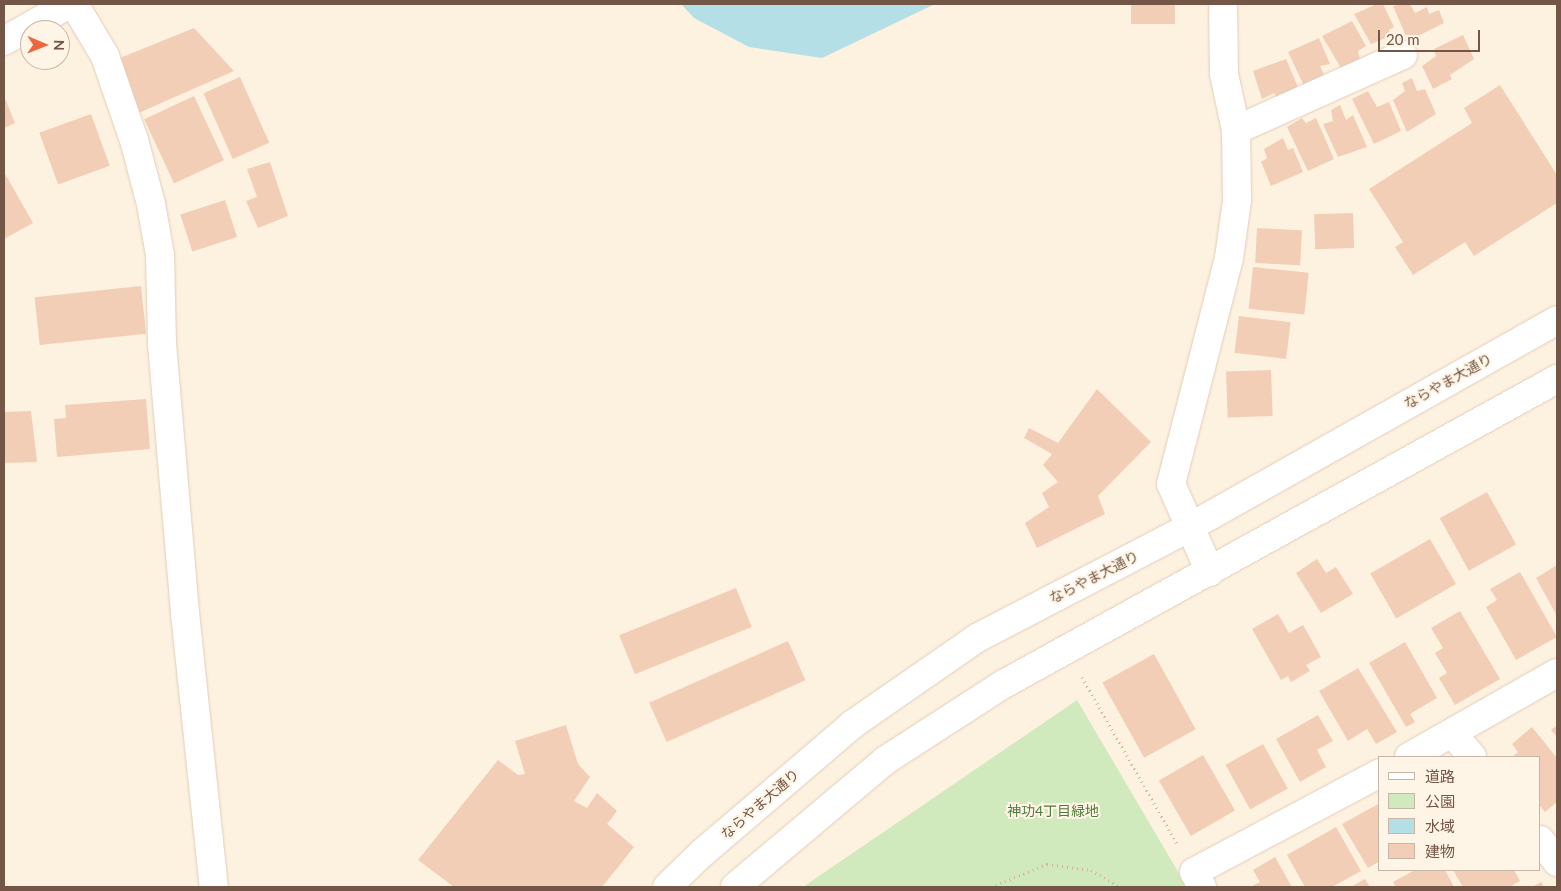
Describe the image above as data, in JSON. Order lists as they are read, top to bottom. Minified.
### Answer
{"streets":{"street":["ならやま大通り"]},"parks":["神功4丁目緑地"],"legend":["道路","公園","水域","建物"],"scale_bar":"20 m","north":"right"}
